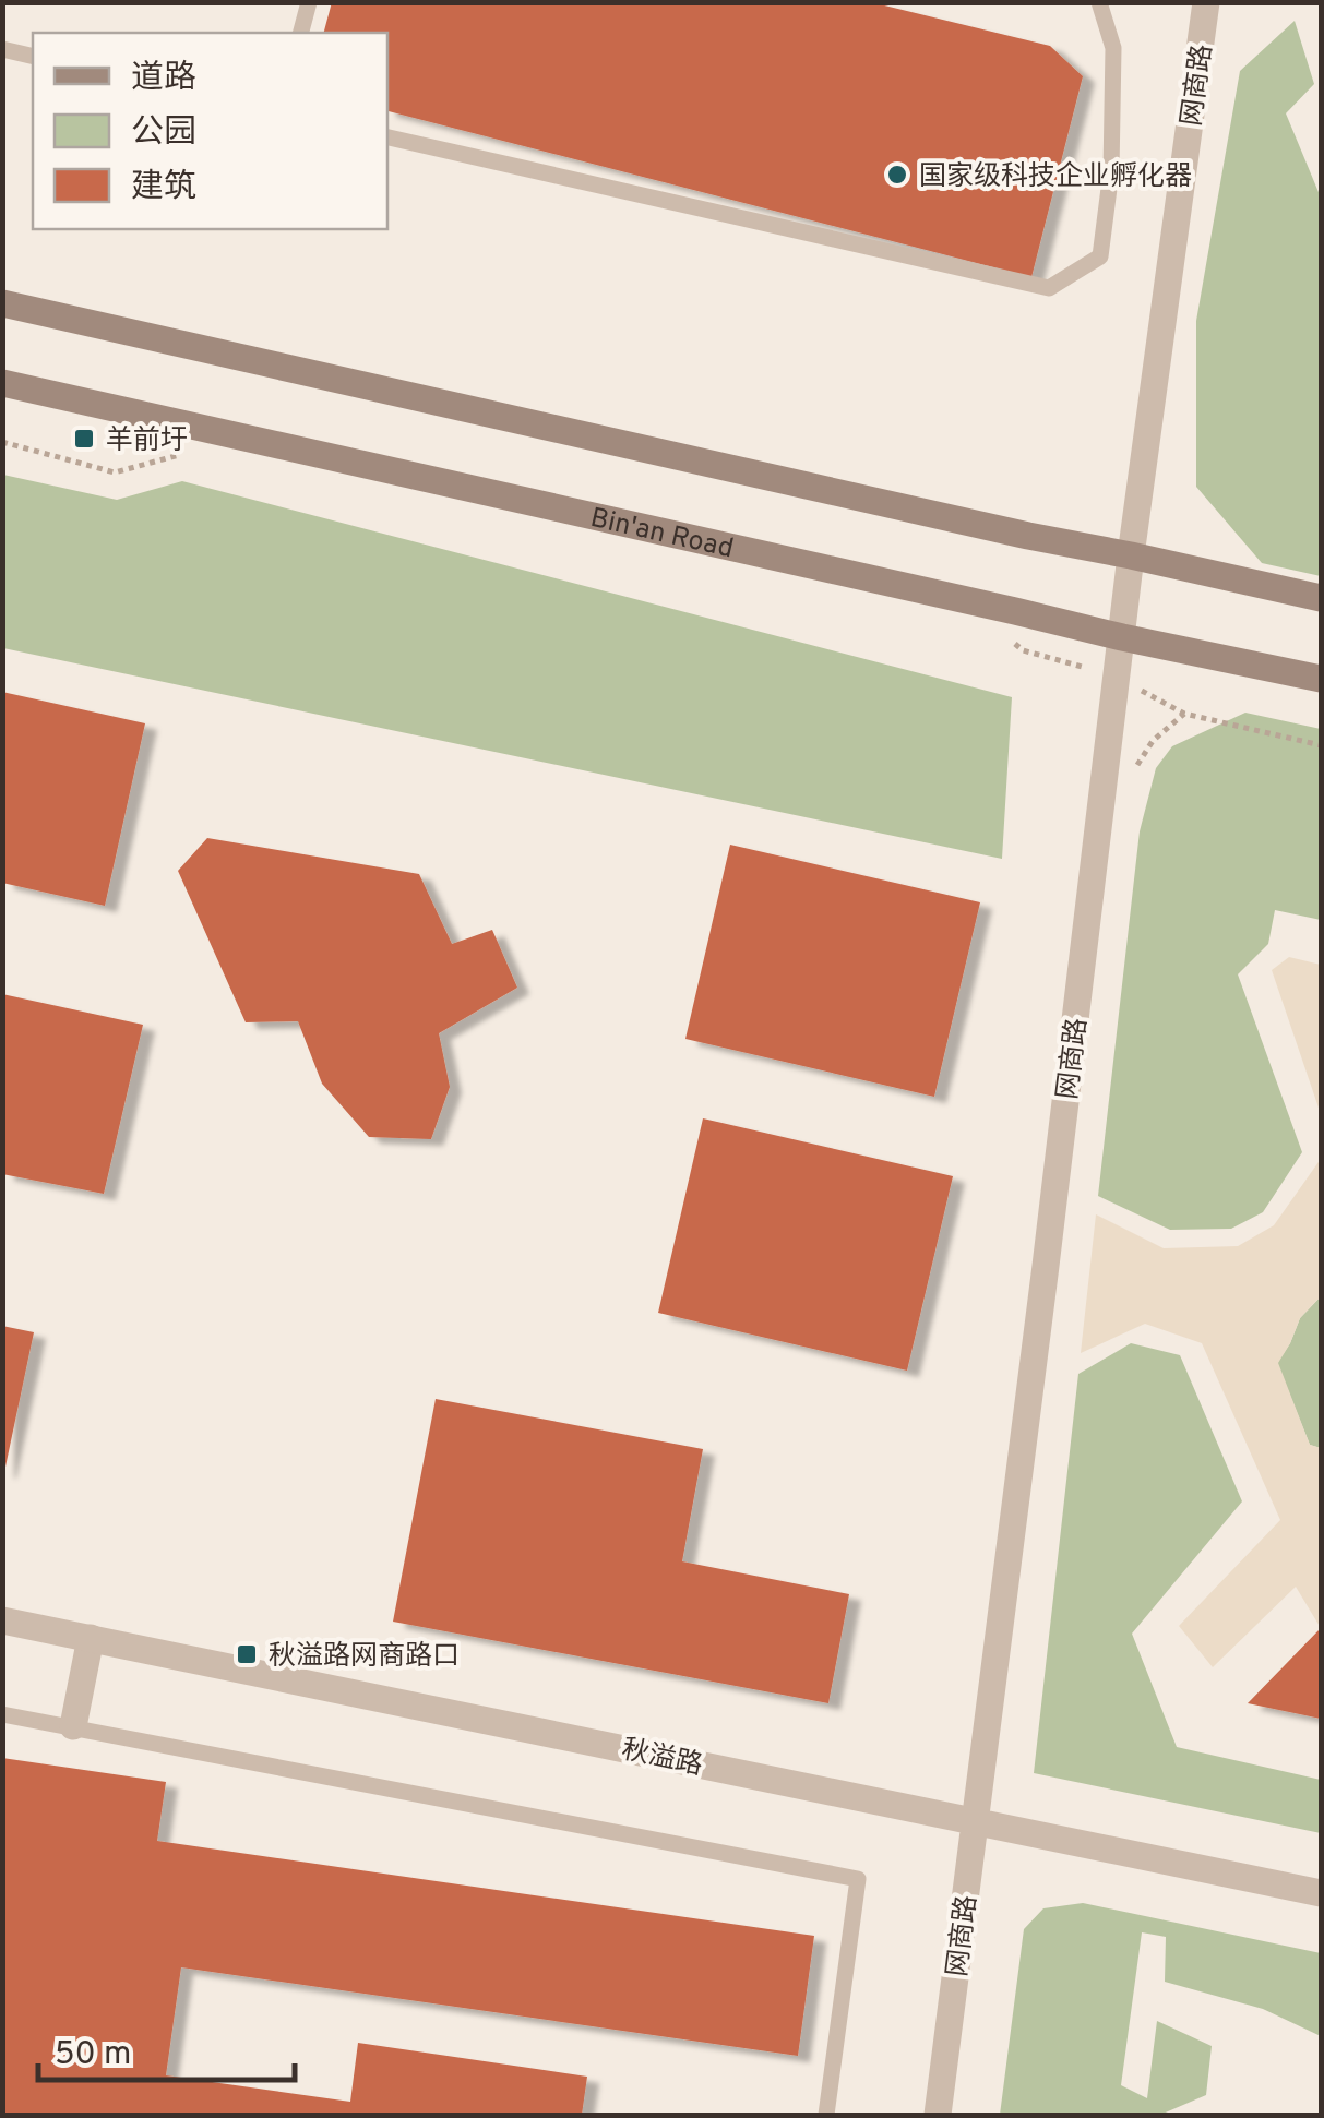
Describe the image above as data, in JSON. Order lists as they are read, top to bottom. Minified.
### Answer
{"streets":{"main road":["Bin'an Road"],"street":["网商路","秋溢路"]},"crossings":[["网商路","Bin'an Road"],["网商路","秋溢路"]],"places":{"other":["国家级科技企业孵化器"],"transit":["羊前圩","秋溢路网商路口"]},"legend":["道路","公园","建筑"],"scale_bar":"50 m"}
